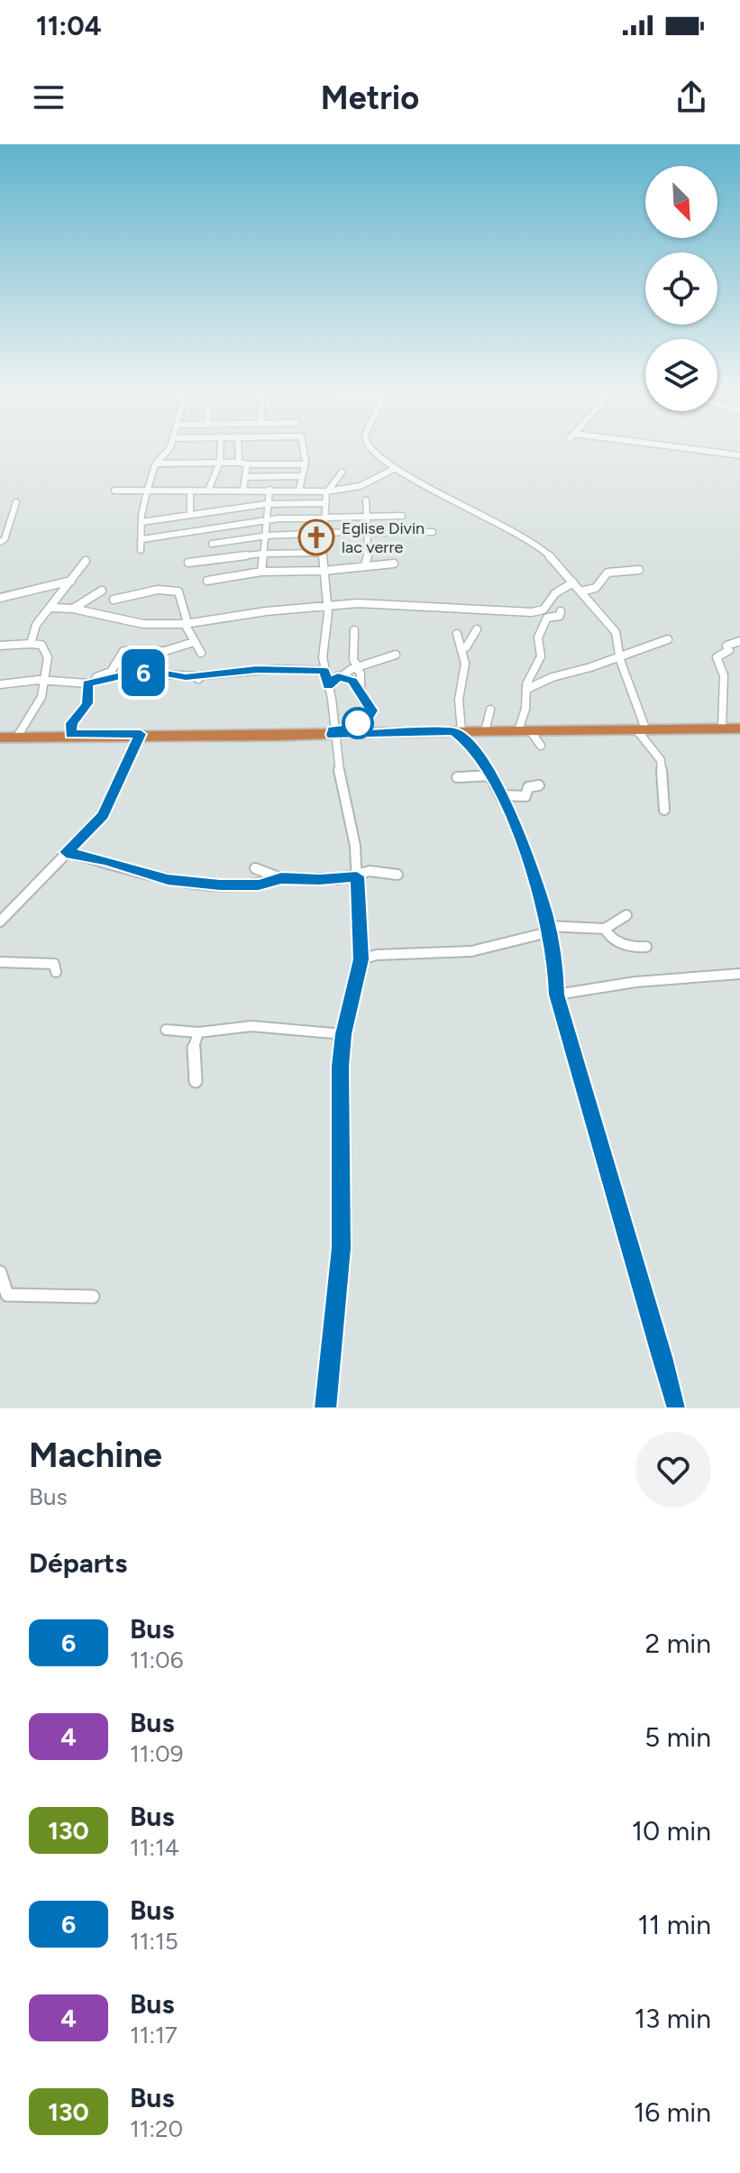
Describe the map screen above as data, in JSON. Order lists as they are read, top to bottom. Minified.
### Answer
{"places":{"church":["Eglise Divin lac verre"]},"lines":["bus line 6"],"north":"bottom right","page":{"status":"11:04","header":"Metrio","on_map":"6","heading":[["Machine","Bus"],"Départs"],"list":[{"mark":"6","name":"Bus","note":"11:06","value":"2 min"},{"mark":"4","name":"Bus","note":"11:09","value":"5 min"},{"mark":"130","name":"Bus","note":"11:14","value":"10 min"},{"mark":"6","name":"Bus","note":"11:15","value":"11 min"},{"mark":"4","name":"Bus","note":"11:17","value":"13 min"},{"mark":"130","name":"Bus","note":"11:20","value":"16 min"}]}}
